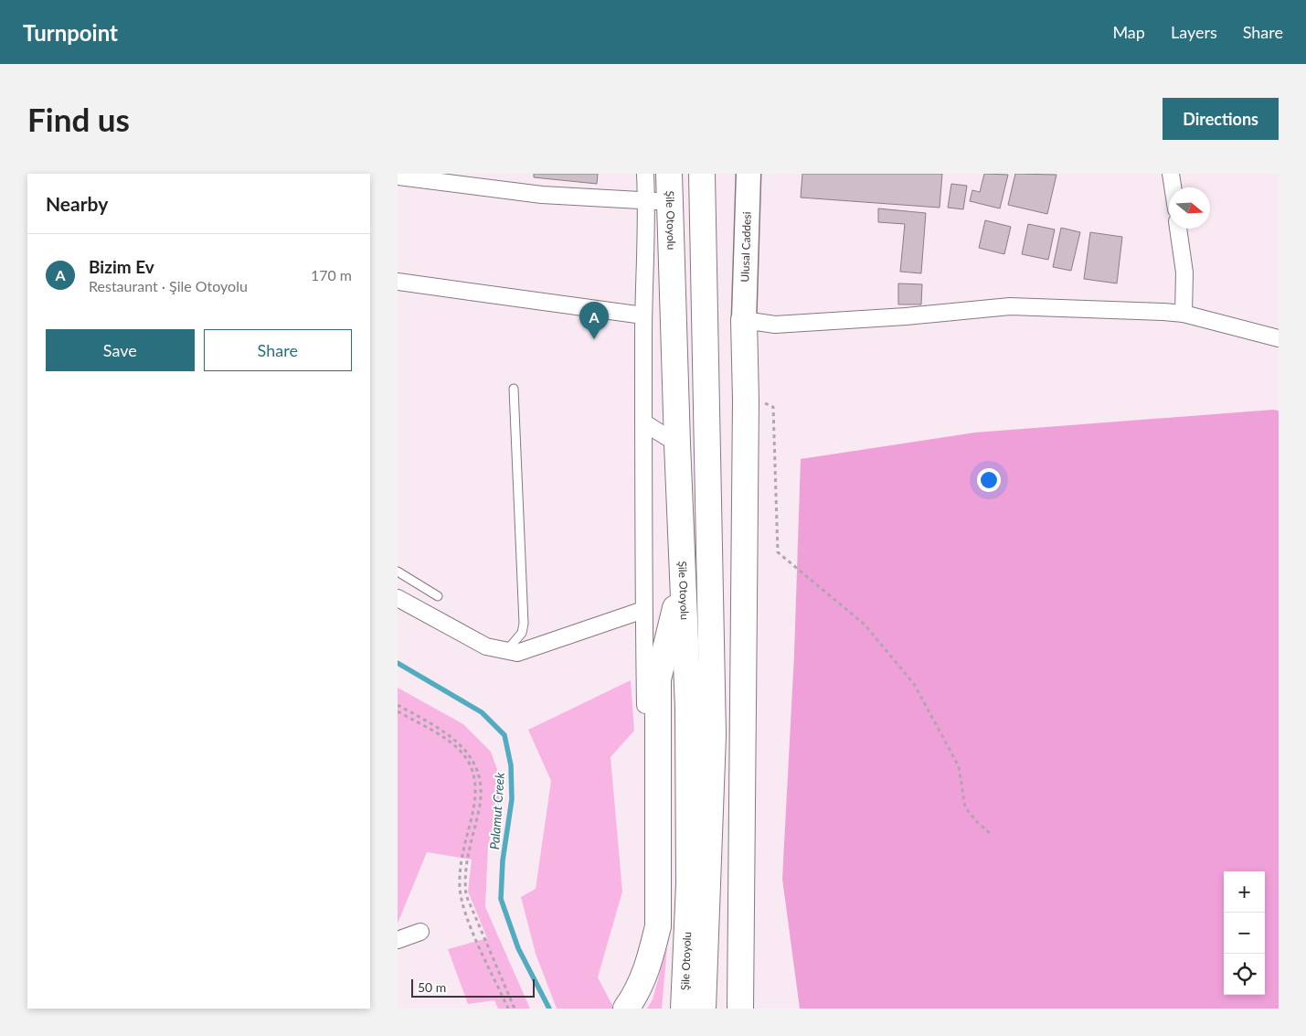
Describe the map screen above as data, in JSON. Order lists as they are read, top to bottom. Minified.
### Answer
{"streets":{"highway":["Şile Otoyolu"],"main road":["Ulusal Caddesi"]},"water":["Palamut Creek"],"scale_bar":"50 m","north":"right","page":{"header":"Turnpoint","nav":["Map","Layers","Share"],"buttons":["Directions",["Save","Share"]],"title":"Find us","heading":"Nearby","list":[{"mark":"A","name":"Bizim Ev","note":"Restaurant · Şile Otoyolu","value":"170 m"}],"pins":"A","map_buttons":["+","−"],"scale":"50 m"}}
